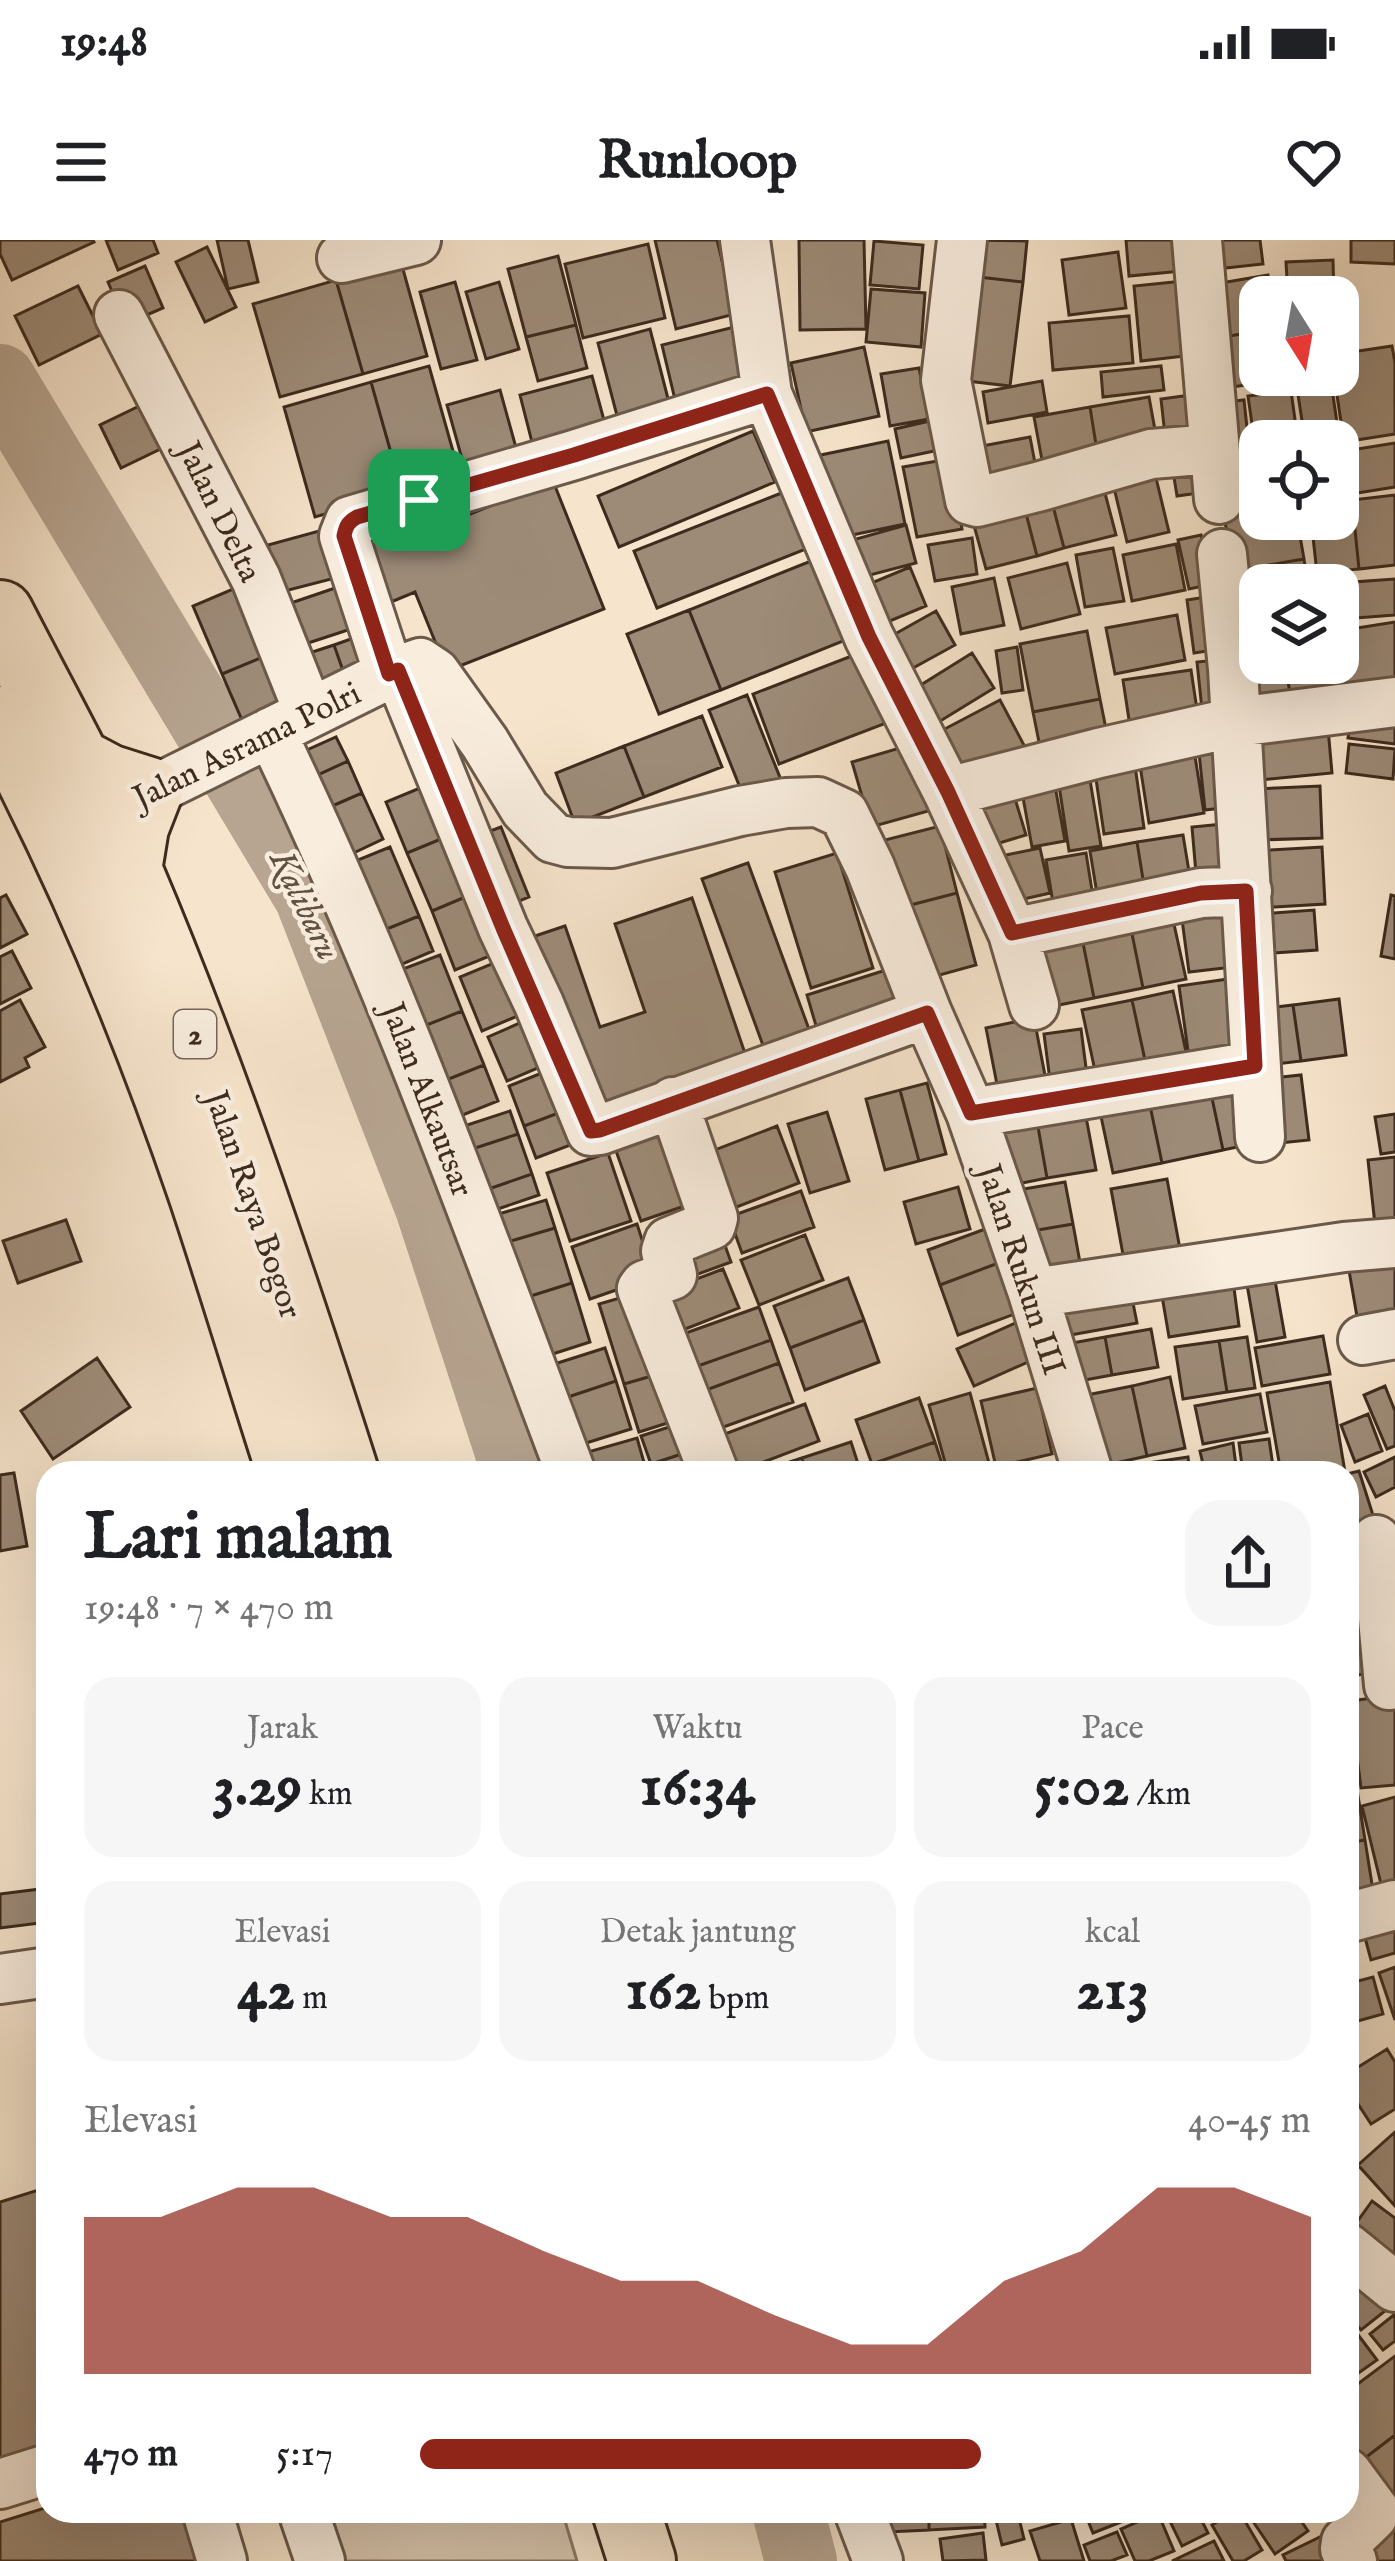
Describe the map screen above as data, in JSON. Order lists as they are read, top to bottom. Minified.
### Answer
{"streets":{"highway":["2","Jalan Raya Bogor"],"street":["Jalan Delta","Jalan Asrama Polri","Jalan Alkautsar","Jalan Rukun III"]},"crossings":[["Jalan Delta","Jalan Asrama Polri"],["Jalan Delta","Jalan Alkautsar"],["Jalan Asrama Polri","Jalan Alkautsar"],["Jalan Asrama Polri","Jalan Raya Bogor"],["Jalan Asrama Polri","Jalan Rukun III"]],"water":["Kalibaru"],"north":"bottom","page":{"status":"19:48","header":"Runloop","heading":["Lari malam","19:48 · 7 × 470 m"],"stats":[["Jarak","3.29 km"],["Waktu","16:34"],["Pace","5:02 /km"],["Elevasi","42 m"],["Detak jantung","162 bpm"],["kcal","213"]],"chart":["Elevasi","40–45 m"],"list":[{"name":"470 m","note":"5:17"}]}}
